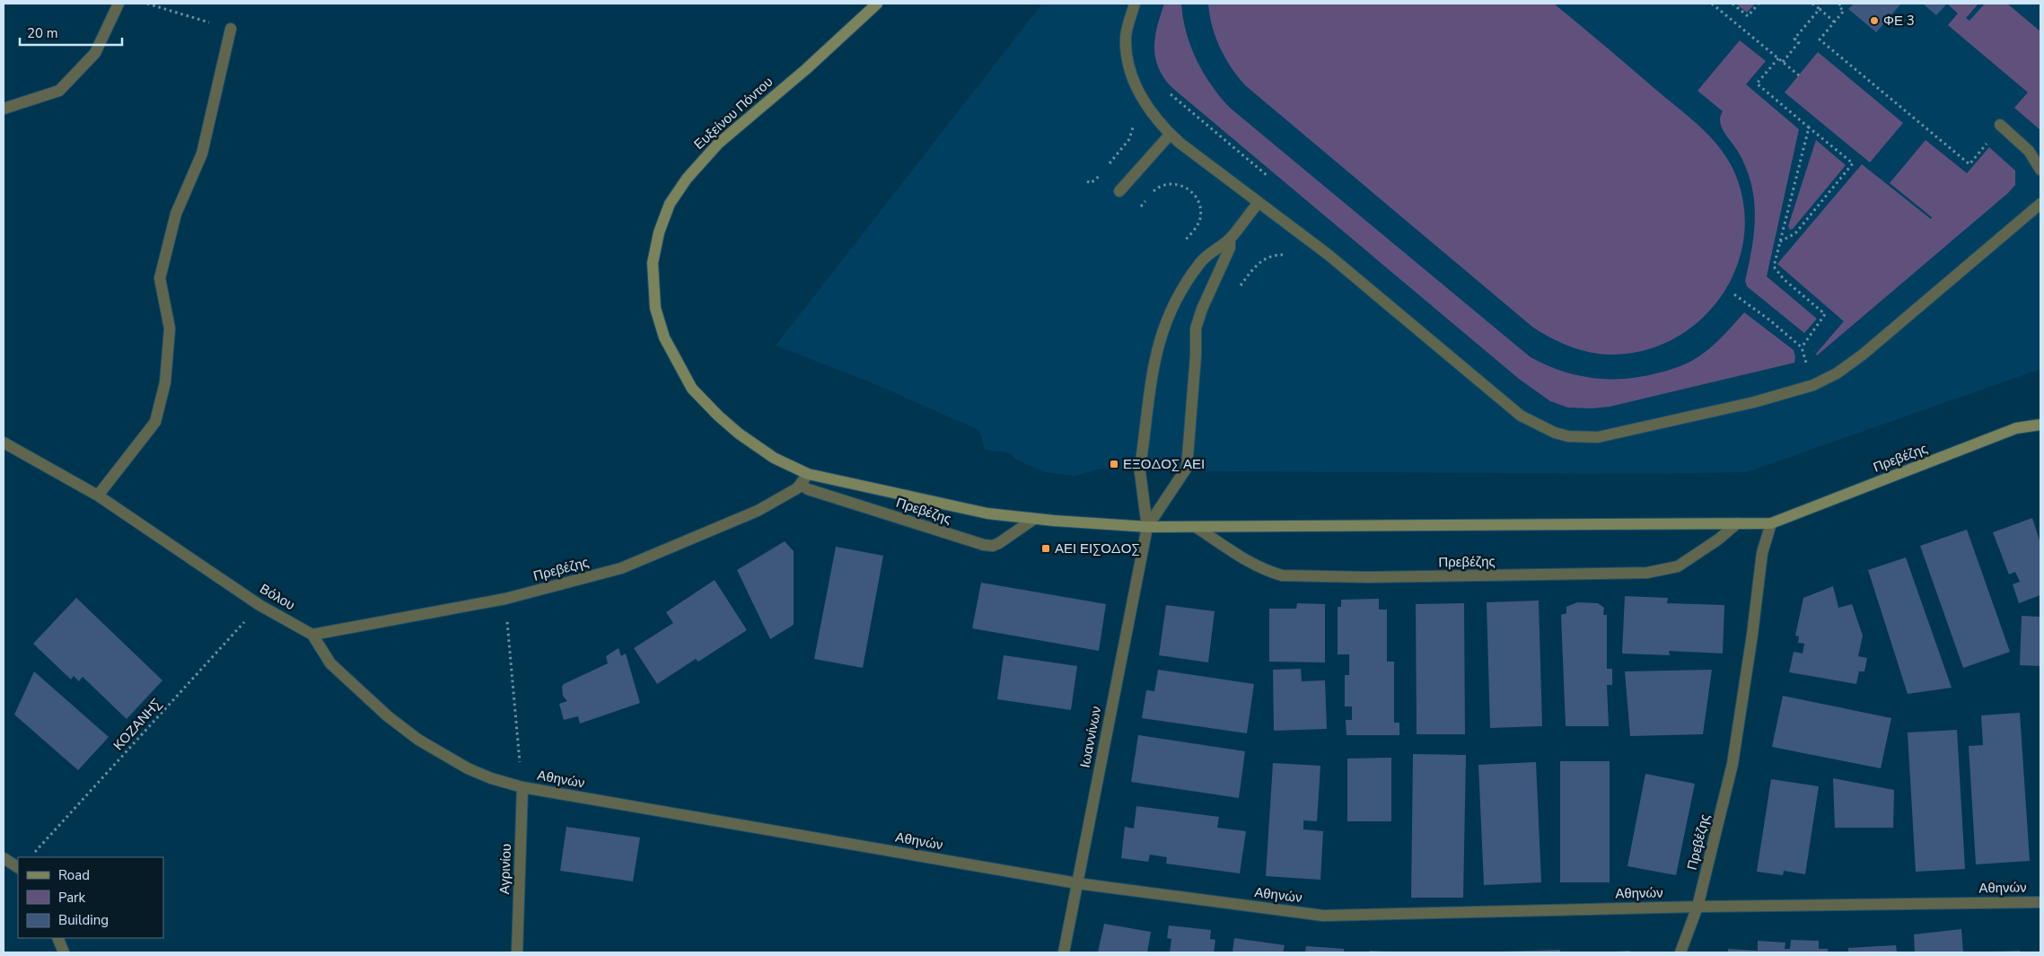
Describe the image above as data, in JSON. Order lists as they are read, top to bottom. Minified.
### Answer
{"streets":{"street":["Ευξείνου Πόντου","Πρεβέζης","Βόλου","Ιωαννίνων","Αθηνών","Αγρινίου"],"path":["ΚΟΖΑΝΗΣ"]},"crossings":[["Ευξείνου Πόντου","Πρεβέζης"],["Πρεβέζης","Βόλου"],["Πρεβέζης","Ιωαννίνων"],["Πρεβέζης","Αθηνών"],["Βόλου","ΚΟΖΑΝΗΣ"],["Ιωαννίνων","Αθηνών"],["Αθηνών","Αγρινίου"]],"places":{"other":["ΦΕ 3"],"transit":["ΕΞΟΔΟΣ ΑΕΙ","ΑΕΙ ΕΙΣΟΔΟΣ"]},"legend":["Road","Park","Building"],"scale_bar":"20 m"}
